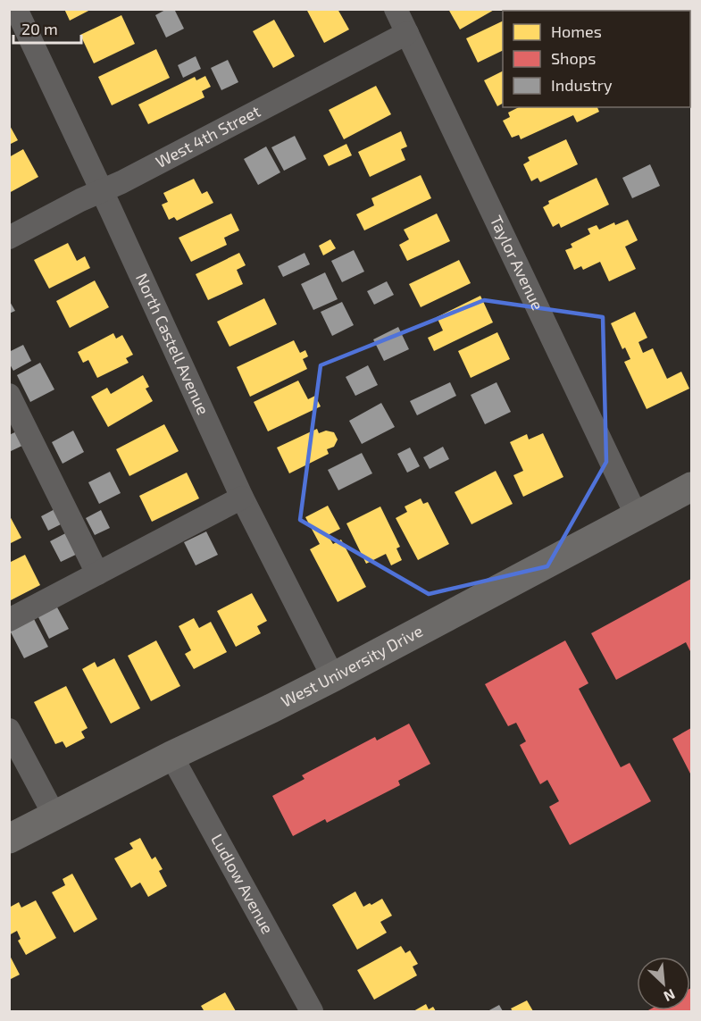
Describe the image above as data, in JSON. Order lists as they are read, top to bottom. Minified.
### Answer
{"streets":{"main road":["West University Drive"],"street":["West 4th Street","Taylor Avenue","North Castell Avenue","Ludlow Avenue"]},"crossings":[["West 4th Street","Taylor Avenue"],["West 4th Street","North Castell Avenue"],["Taylor Avenue","West University Drive"],["North Castell Avenue","West University Drive"],["West University Drive","Ludlow Avenue"]],"legend":["Homes","Shops","Industry"],"scale_bar":"20 m","north":"bottom right"}
